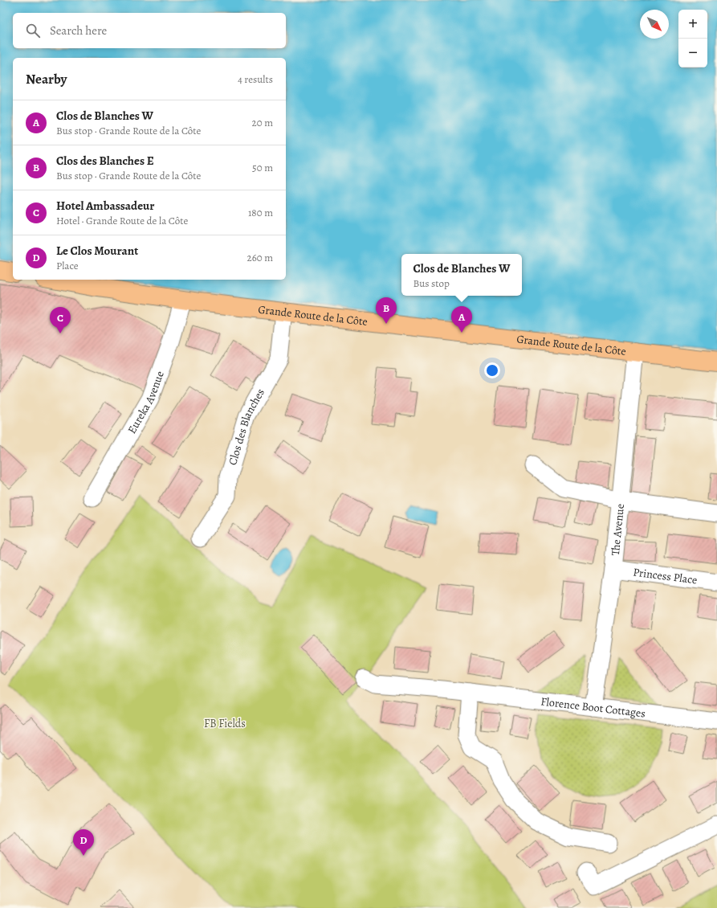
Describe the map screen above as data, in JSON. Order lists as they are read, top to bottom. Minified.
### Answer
{"streets":{"main road":["Grande Route de la Côte"],"street":["Eureka Avenue","Clos des Blanches","The Avenue","Princess Place","Florence Boot Cottages"]},"crossings":[["Grande Route de la Côte","Eureka Avenue"],["Grande Route de la Côte","Clos des Blanches"],["Grande Route de la Côte","The Avenue"],["The Avenue","Princess Place"],["The Avenue","Florence Boot Cottages"]],"parks":["FB Fields"],"north":"bottom right","page":{"map_buttons":["+","−"],"search":"Search here","heading":["Nearby","4 results"],"list":[{"mark":"A","name":"Clos de Blanches W","note":"Bus stop · Grande Route de la Côte","value":"20 m"},{"mark":"B","name":"Clos des Blanches E","note":"Bus stop · Grande Route de la Côte","value":"50 m"},{"mark":"C","name":"Hotel Ambassadeur","note":"Hotel · Grande Route de la Côte","value":"180 m"},{"mark":"D","name":"Le Clos Mourant","note":"Place","value":"260 m"}],"popup":["Clos de Blanches W","Bus stop"],"pins":["B","A","C","D"]}}
